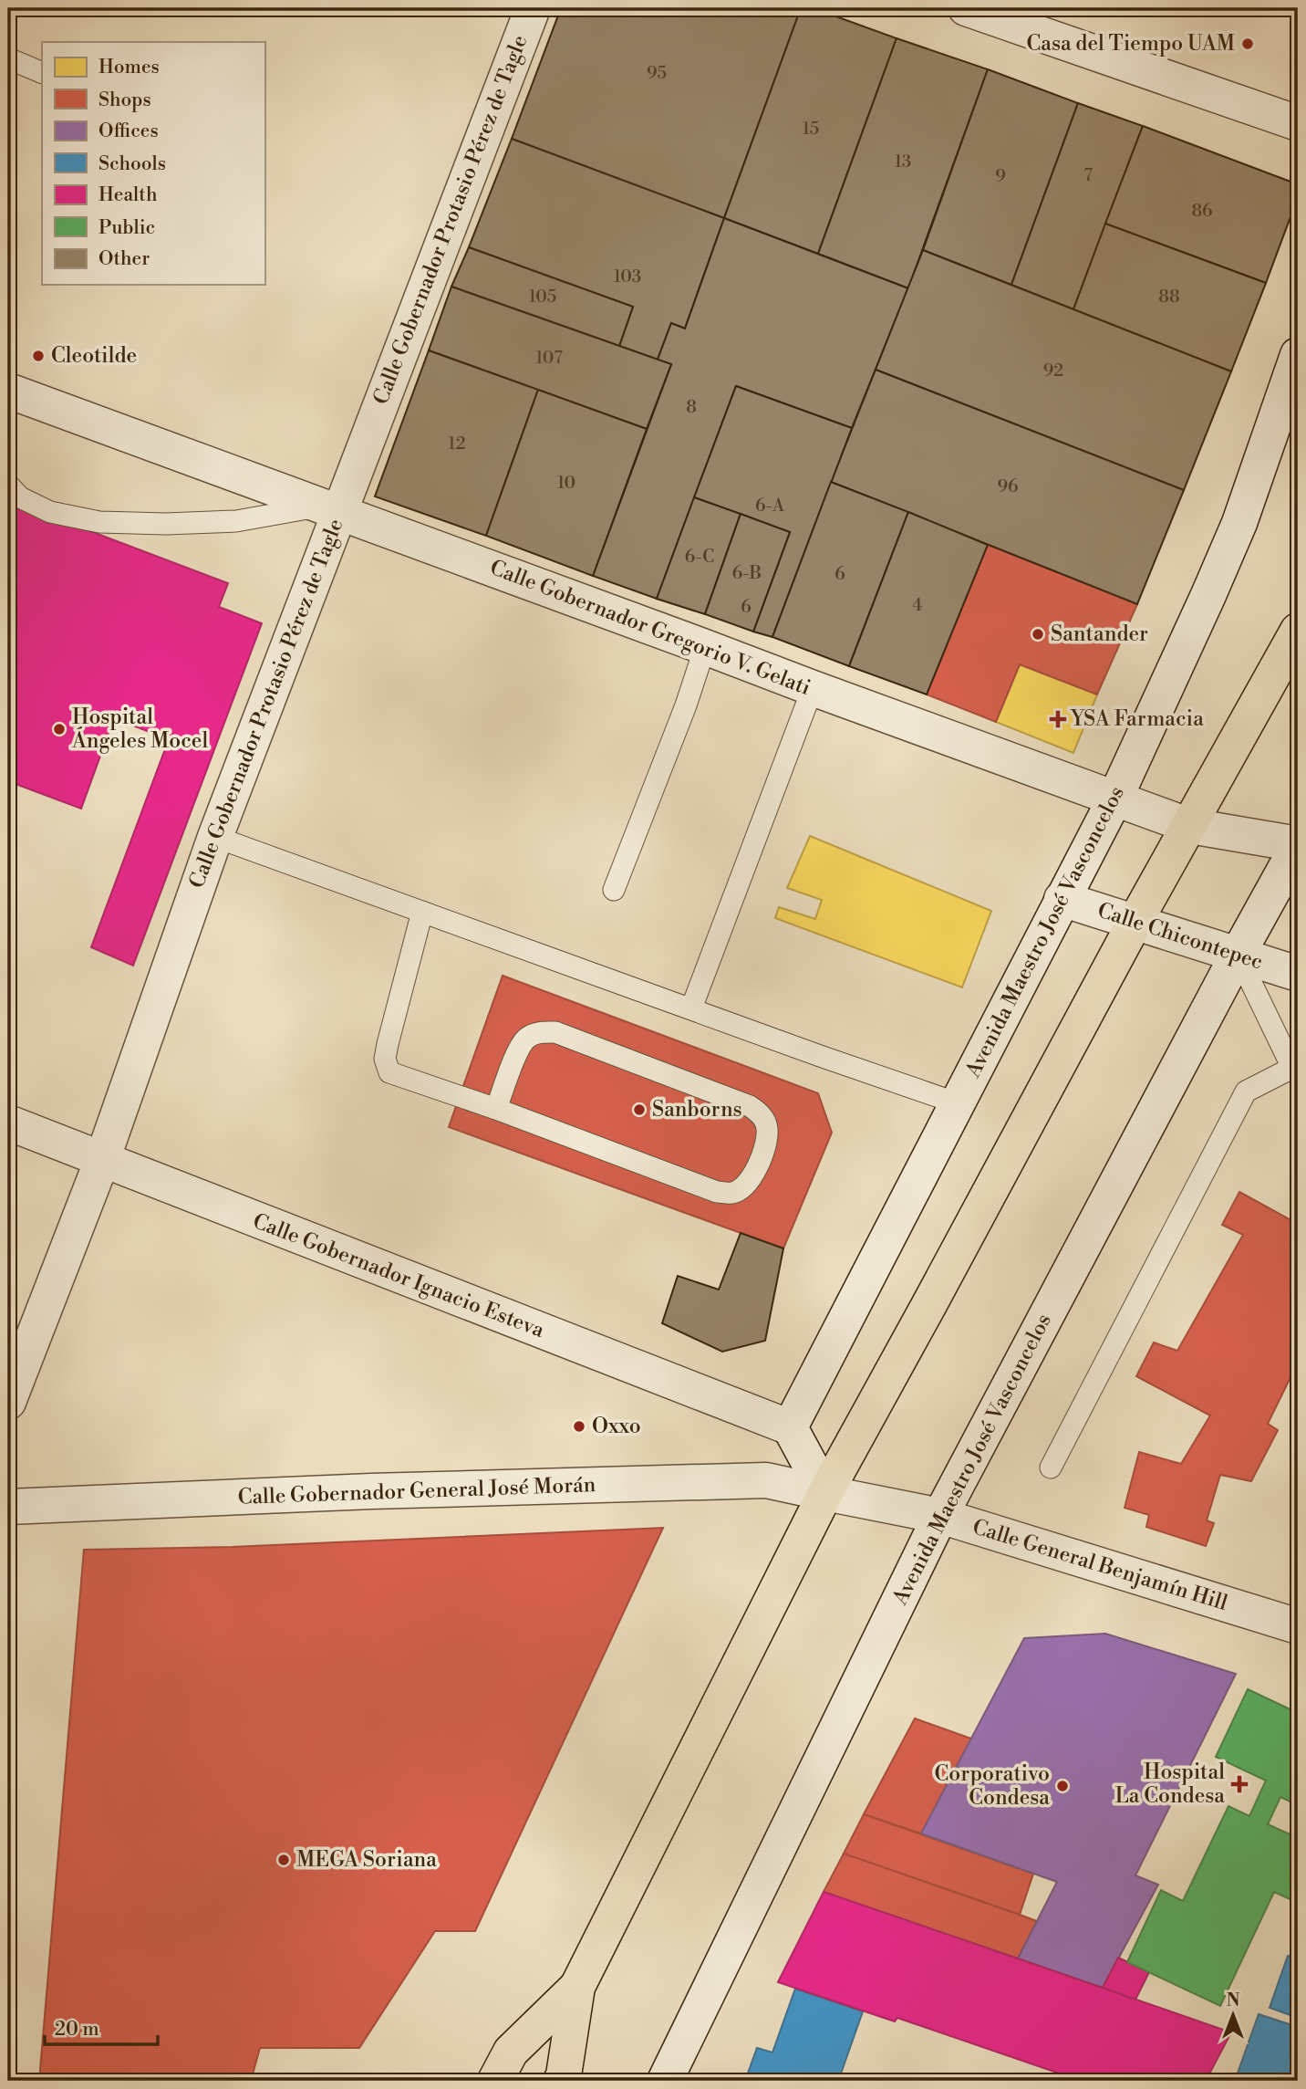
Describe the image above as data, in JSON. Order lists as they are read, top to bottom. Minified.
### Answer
{"streets":{"street":["Calle Gobernador Protasio Pérez de Tagle","Calle Gobernador Gregorio V. Gelati","Avenida Maestro José Vasconcelos","Calle Chicontepec","Calle Gobernador Ignacio Esteva","Calle Gobernador General José Morán","Calle General Benjamín Hill"]},"crossings":[["Calle Gobernador Protasio Pérez de Tagle","Calle Gobernador Gregorio V. Gelati"],["Calle Gobernador Protasio Pérez de Tagle","Calle Gobernador Ignacio Esteva"],["Calle Gobernador Gregorio V. Gelati","Avenida Maestro José Vasconcelos"],["Avenida Maestro José Vasconcelos","Calle Chicontepec"],["Avenida Maestro José Vasconcelos","Calle Gobernador Ignacio Esteva"],["Avenida Maestro José Vasconcelos","Calle General Benjamín Hill"],["Calle Gobernador General José Morán","Calle General Benjamín Hill"]],"places":{"other":["Casa del Tiempo UAM","Cleotilde","Santander","Hospital Ángeles Mocel","Sanborns","Oxxo","Corporativo Condesa","MEGA Soriana"],"health":["YSA Farmacia","Hospital La Condesa"]},"house_numbers":["95","15","13","7","9","86","103","105","88","107","92","8","12","10","96","6-A","6-C","6-B","6","4","6"],"legend":["Homes","Shops","Offices","Schools","Health","Public","Other"],"scale_bar":"20 m","north":"top"}
